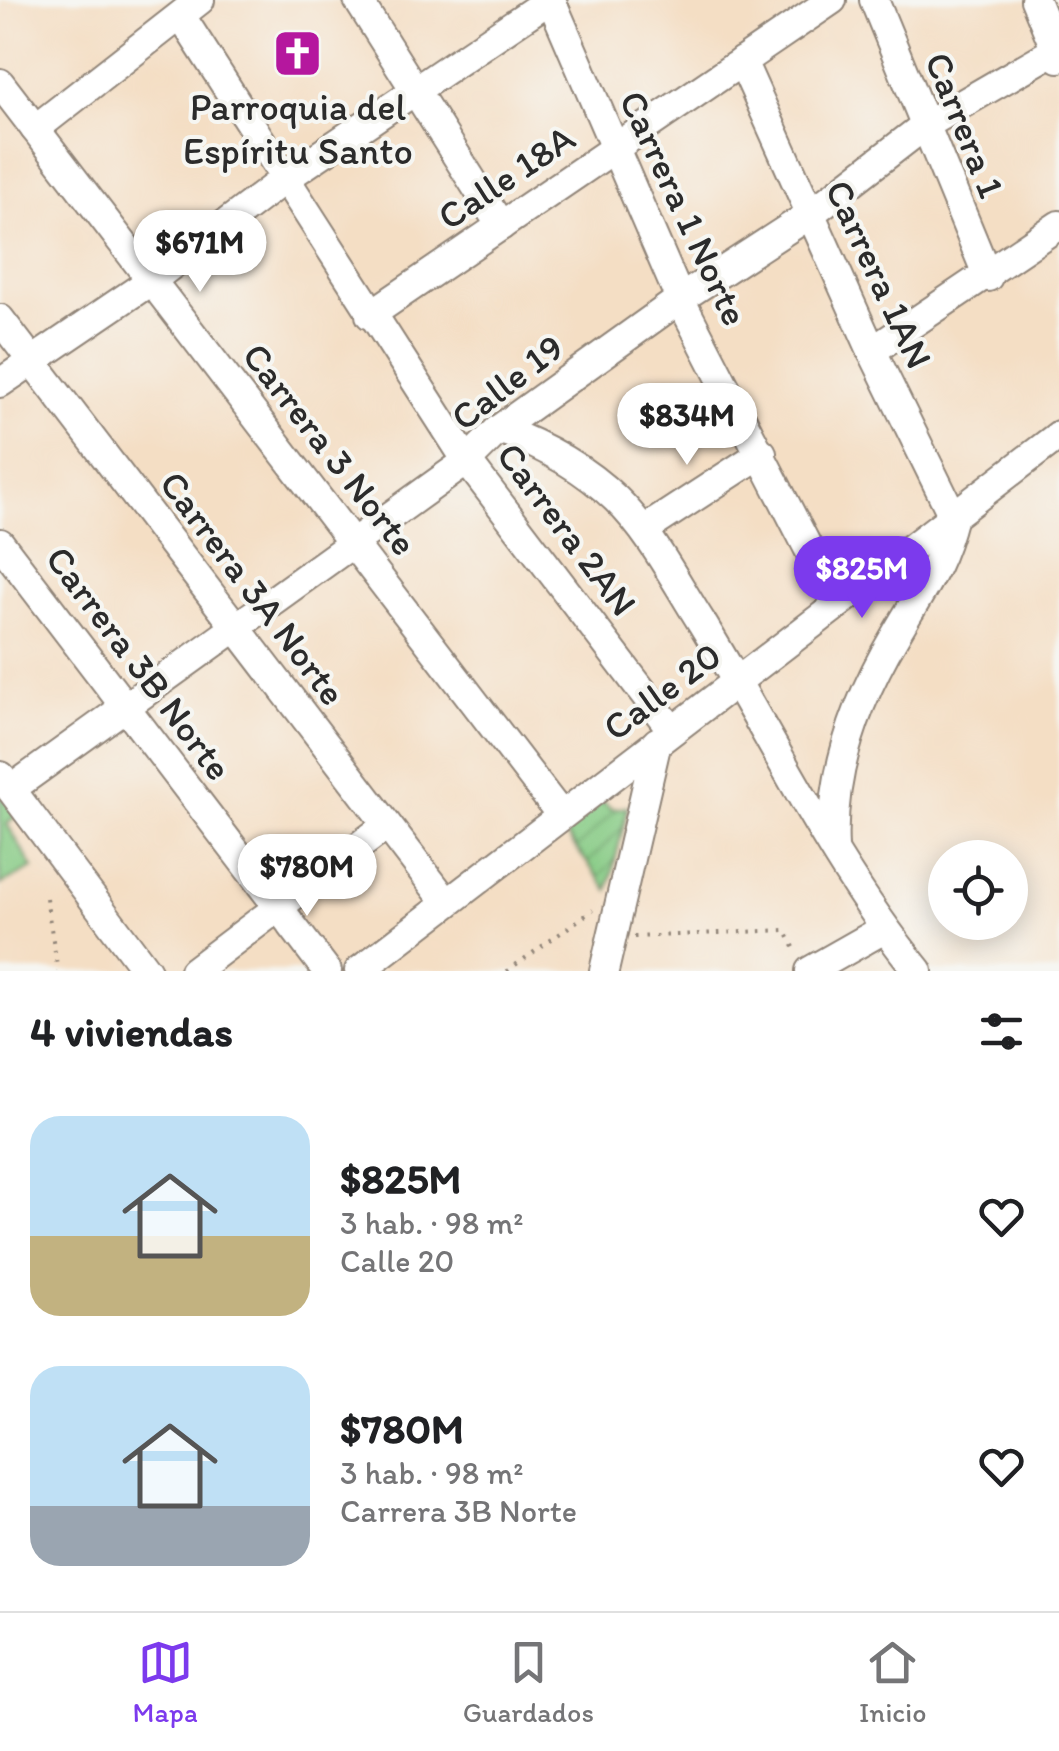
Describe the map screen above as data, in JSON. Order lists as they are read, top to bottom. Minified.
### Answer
{"streets":{"street":["Carrera 1","Calle 18A","Carrera 1 Norte","Carrera 1AN","Calle 19","Carrera 3 Norte","Carrera 2AN","Carrera 3A Norte","Carrera 3B Norte","Calle 20"]},"crossings":[["Carrera 1","Calle 19"],["Calle 18A","Carrera 1 Norte"],["Calle 18A","Carrera 1AN"],["Calle 18A","Carrera 2AN"],["Carrera 1 Norte","Calle 19"],["Carrera 1 Norte","Calle 20"],["Carrera 1AN","Calle 19"],["Carrera 1AN","Calle 20"],["Calle 19","Carrera 3 Norte"],["Calle 19","Carrera 2AN"],["Calle 19","Carrera 3A Norte"],["Calle 19","Carrera 3B Norte"],["Carrera 3 Norte","Calle 20"],["Carrera 2AN","Calle 20"],["Carrera 3A Norte","Calle 20"]],"places":{"church":["Parroquia del Espíritu Santo"]},"page":{"price":["$671M","$834M","$825M","$780M"],"heading":"4 viviendas","list":[{"name":"$825M","note":"3 hab. · 98 m² · Calle 20"},{"name":"$780M","note":"3 hab. · 98 m² · Carrera 3B Norte"}],"tabs":["Mapa","Guardados","Inicio"]}}
